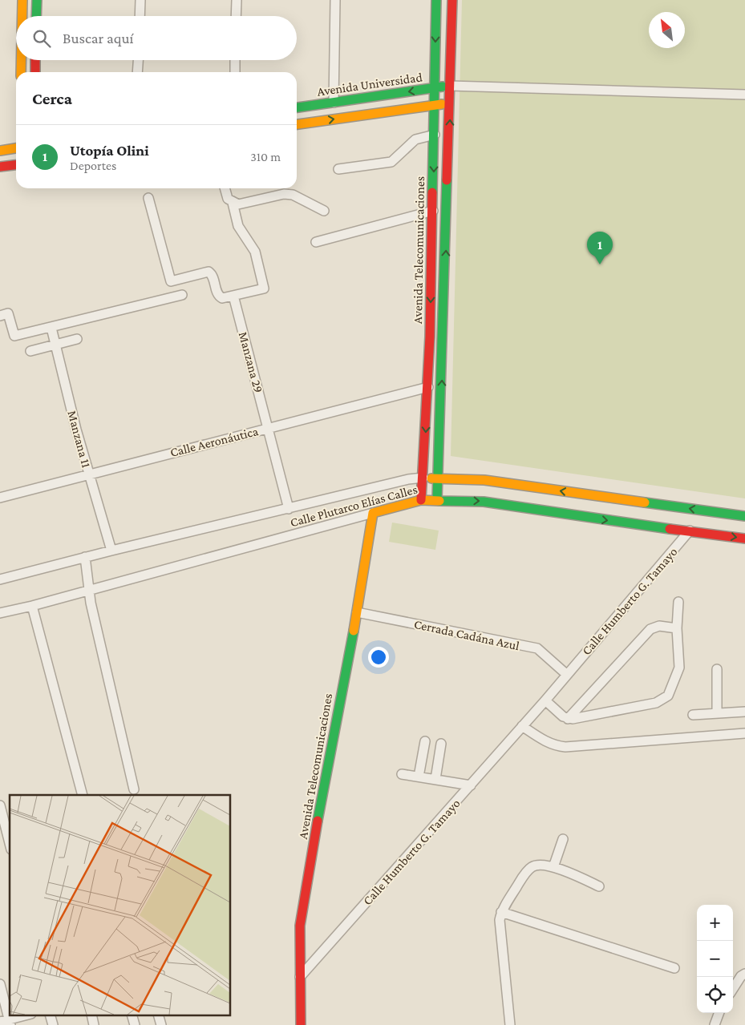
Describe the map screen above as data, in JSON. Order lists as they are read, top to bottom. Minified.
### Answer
{"streets":{"street":["Avenida Universidad","Avenida Telecomunicaciones","Manzana 29","Manzana 11","Calle Aeronáutica","Calle Plutarco Elías Calles","Calle Humberto G. Tamayo","Cerrada Cadána Azul"]},"crossings":[["Avenida Universidad","Avenida Telecomunicaciones"],["Avenida Telecomunicaciones","Calle Aeronáutica"],["Avenida Telecomunicaciones","Calle Plutarco Elías Calles"],["Avenida Telecomunicaciones","Calle Humberto G. Tamayo"],["Avenida Telecomunicaciones","Cerrada Cadána Azul"],["Manzana 29","Calle Aeronáutica"],["Manzana 29","Calle Plutarco Elías Calles"],["Manzana 11","Calle Aeronáutica"],["Manzana 11","Calle Plutarco Elías Calles"],["Calle Plutarco Elías Calles","Calle Humberto G. Tamayo"],["Calle Humberto G. Tamayo","Cerrada Cadána Azul"]],"north":"top left","page":{"search":"Buscar aquí","heading":"Cerca","list":[{"mark":"1","name":"Utopía Olini","note":"Deportes","value":"310 m"}],"pins":"1","map_buttons":["+","−"]}}
